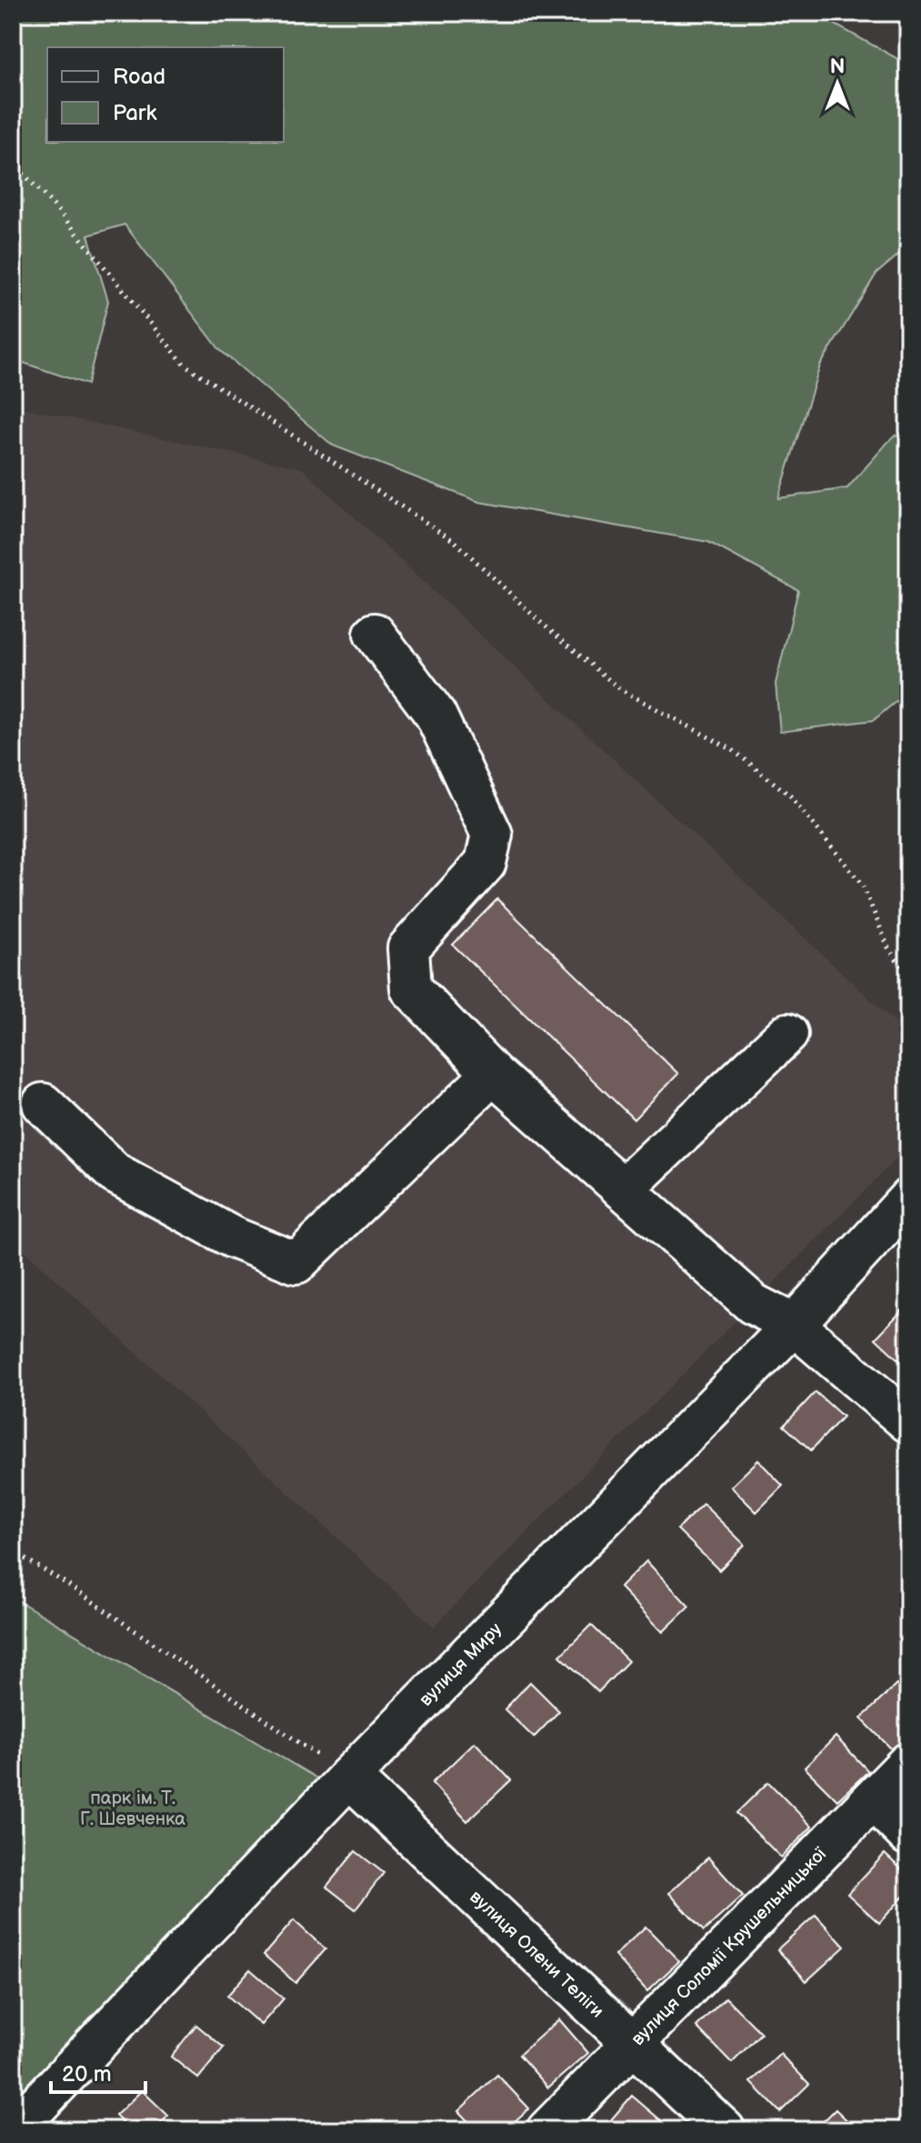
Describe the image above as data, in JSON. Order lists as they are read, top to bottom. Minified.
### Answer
{"streets":{"street":["вулиця Миру","вулиця Соломії Крушельницької","вулиця Олени Теліги"]},"crossings":[["вулиця Миру","вулиця Олени Теліги"],["вулиця Соломії Крушельницької","вулиця Олени Теліги"]],"parks":["парк ім. Т. Г. Шевченка"],"legend":["Road","Park"],"scale_bar":"20 m","north":"top"}
